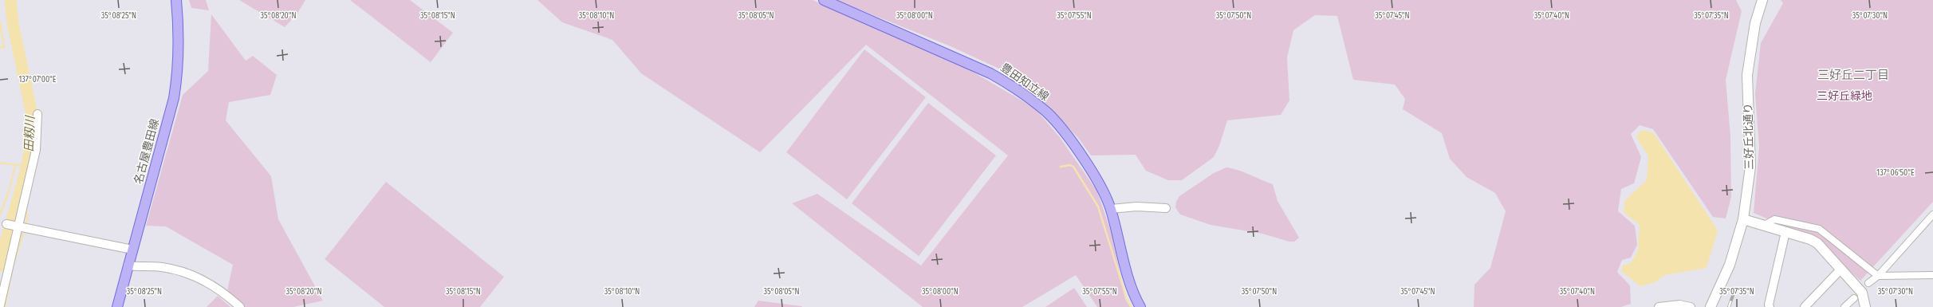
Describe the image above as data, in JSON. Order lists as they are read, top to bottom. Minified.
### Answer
{"streets":{"main road":["豊田知立線","名古屋豊田線"],"street":["三好丘北通り"]},"districts":["三好丘二丁目"],"water":["田籾川"],"parks":["三好丘緑地"],"coordinates":["35°08'25\"N","35°08'20\"N","35°08'15\"N","35°08'10\"N","35°08'05\"N","35°07'55\"N","35°07'40\"N","35°08'00\"N","35°07'50\"N","35°07'45\"N","35°07'35\"N","35°07'30\"N","137°07'00\"E","137°06'50\"E"]}
